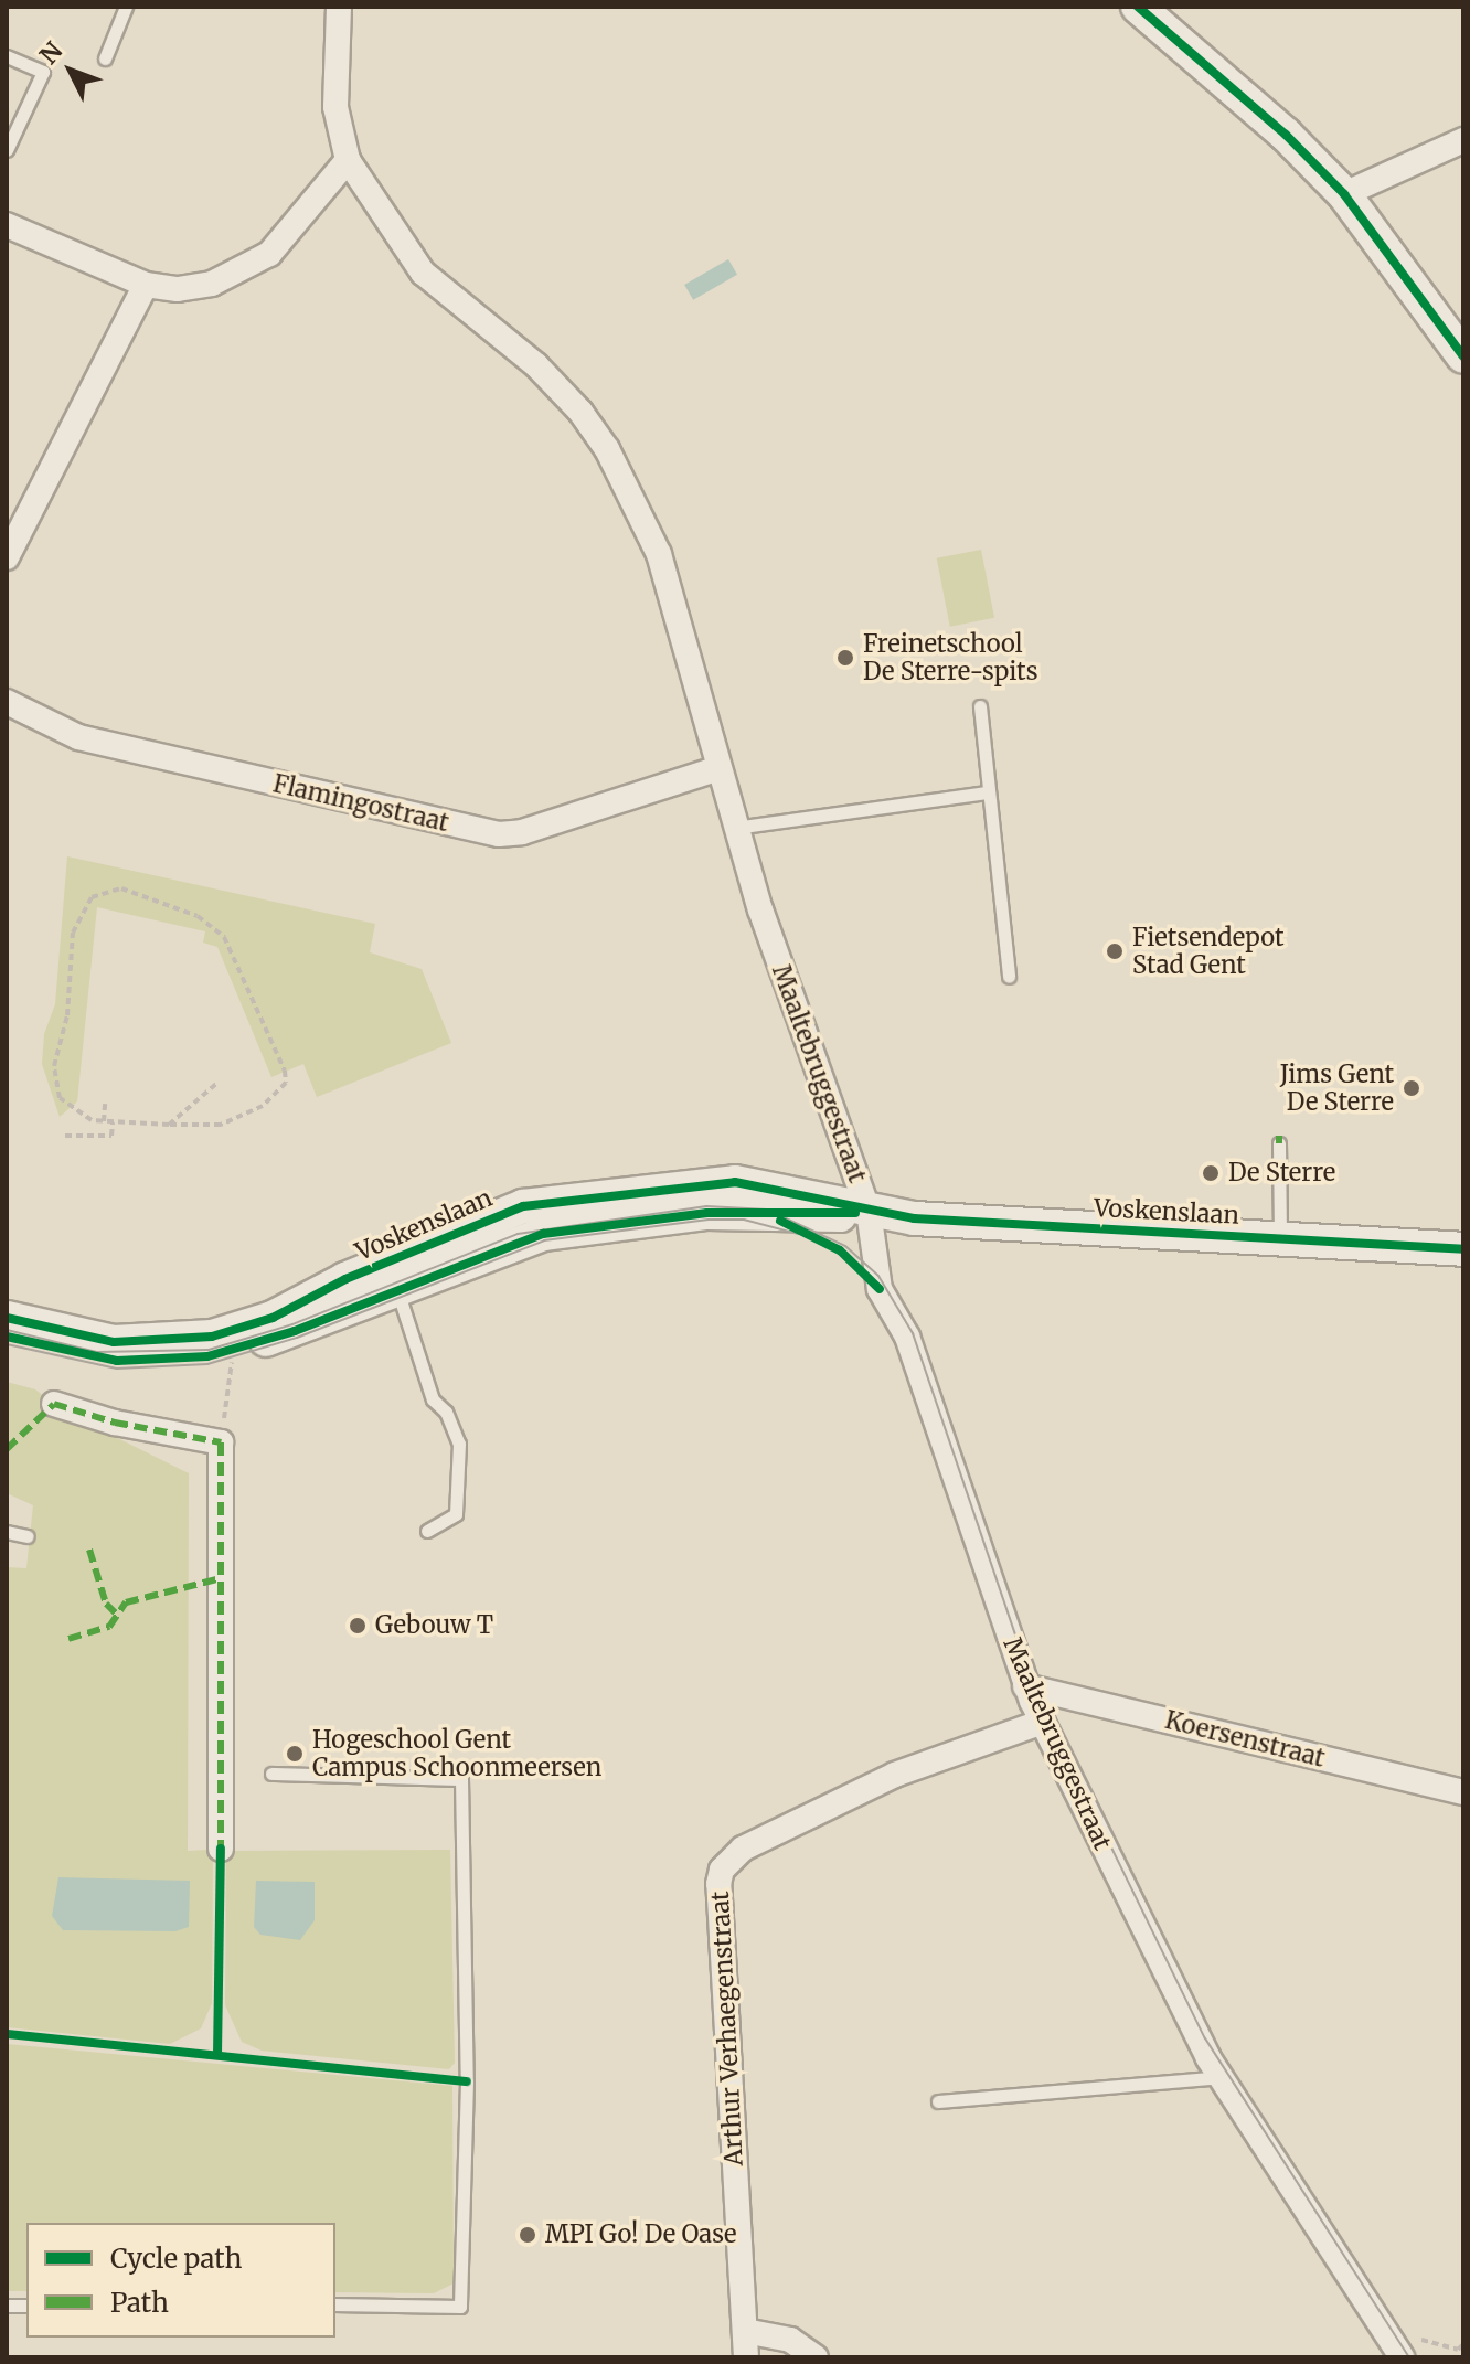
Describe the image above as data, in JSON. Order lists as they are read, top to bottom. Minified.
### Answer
{"streets":{"street":["Flamingostraat","Maaltebruggestraat","Voskenslaan","Koersenstraat","Arthur Verhaegenstraat"]},"crossings":[["Flamingostraat","Maaltebruggestraat"],["Maaltebruggestraat","Voskenslaan"],["Maaltebruggestraat","Koersenstraat"],["Maaltebruggestraat","Arthur Verhaegenstraat"]],"places":["Freinetschool De Sterre-spits","Fietsendepot Stad Gent","Jims Gent De Sterre","De Sterre","Gebouw T","Hogeschool Gent Campus Schoonmeersen","MPI Go! De Oase"],"legend":["Cycle path","Path"],"north":"top left"}
